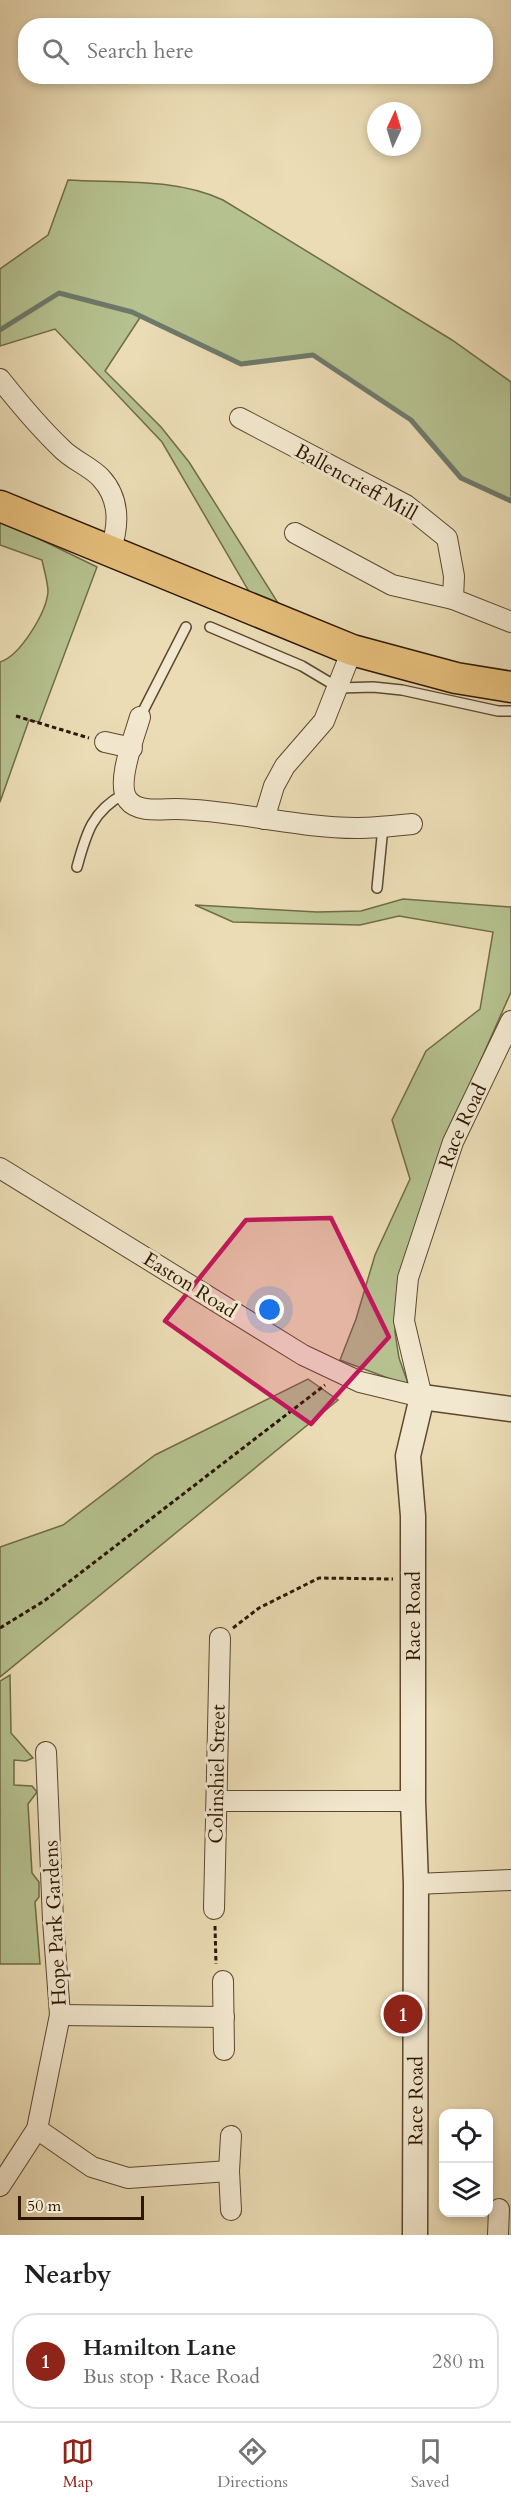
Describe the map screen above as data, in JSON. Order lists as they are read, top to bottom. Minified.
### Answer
{"streets":{"street":["Ballencrieff Mill","Race Road","Easton Road","Colinshiel Street","Hope Park Gardens"]},"crossings":[["Race Road","Easton Road"]],"scale_bar":"50 m","north":"top","page":{"search":"Search here","pins":"1","scale":"50 m","heading":"Nearby","list":[{"mark":"1","name":"Hamilton Lane","note":"Bus stop · Race Road","value":"280 m"}],"nav":["Map","Directions","Saved"]}}
